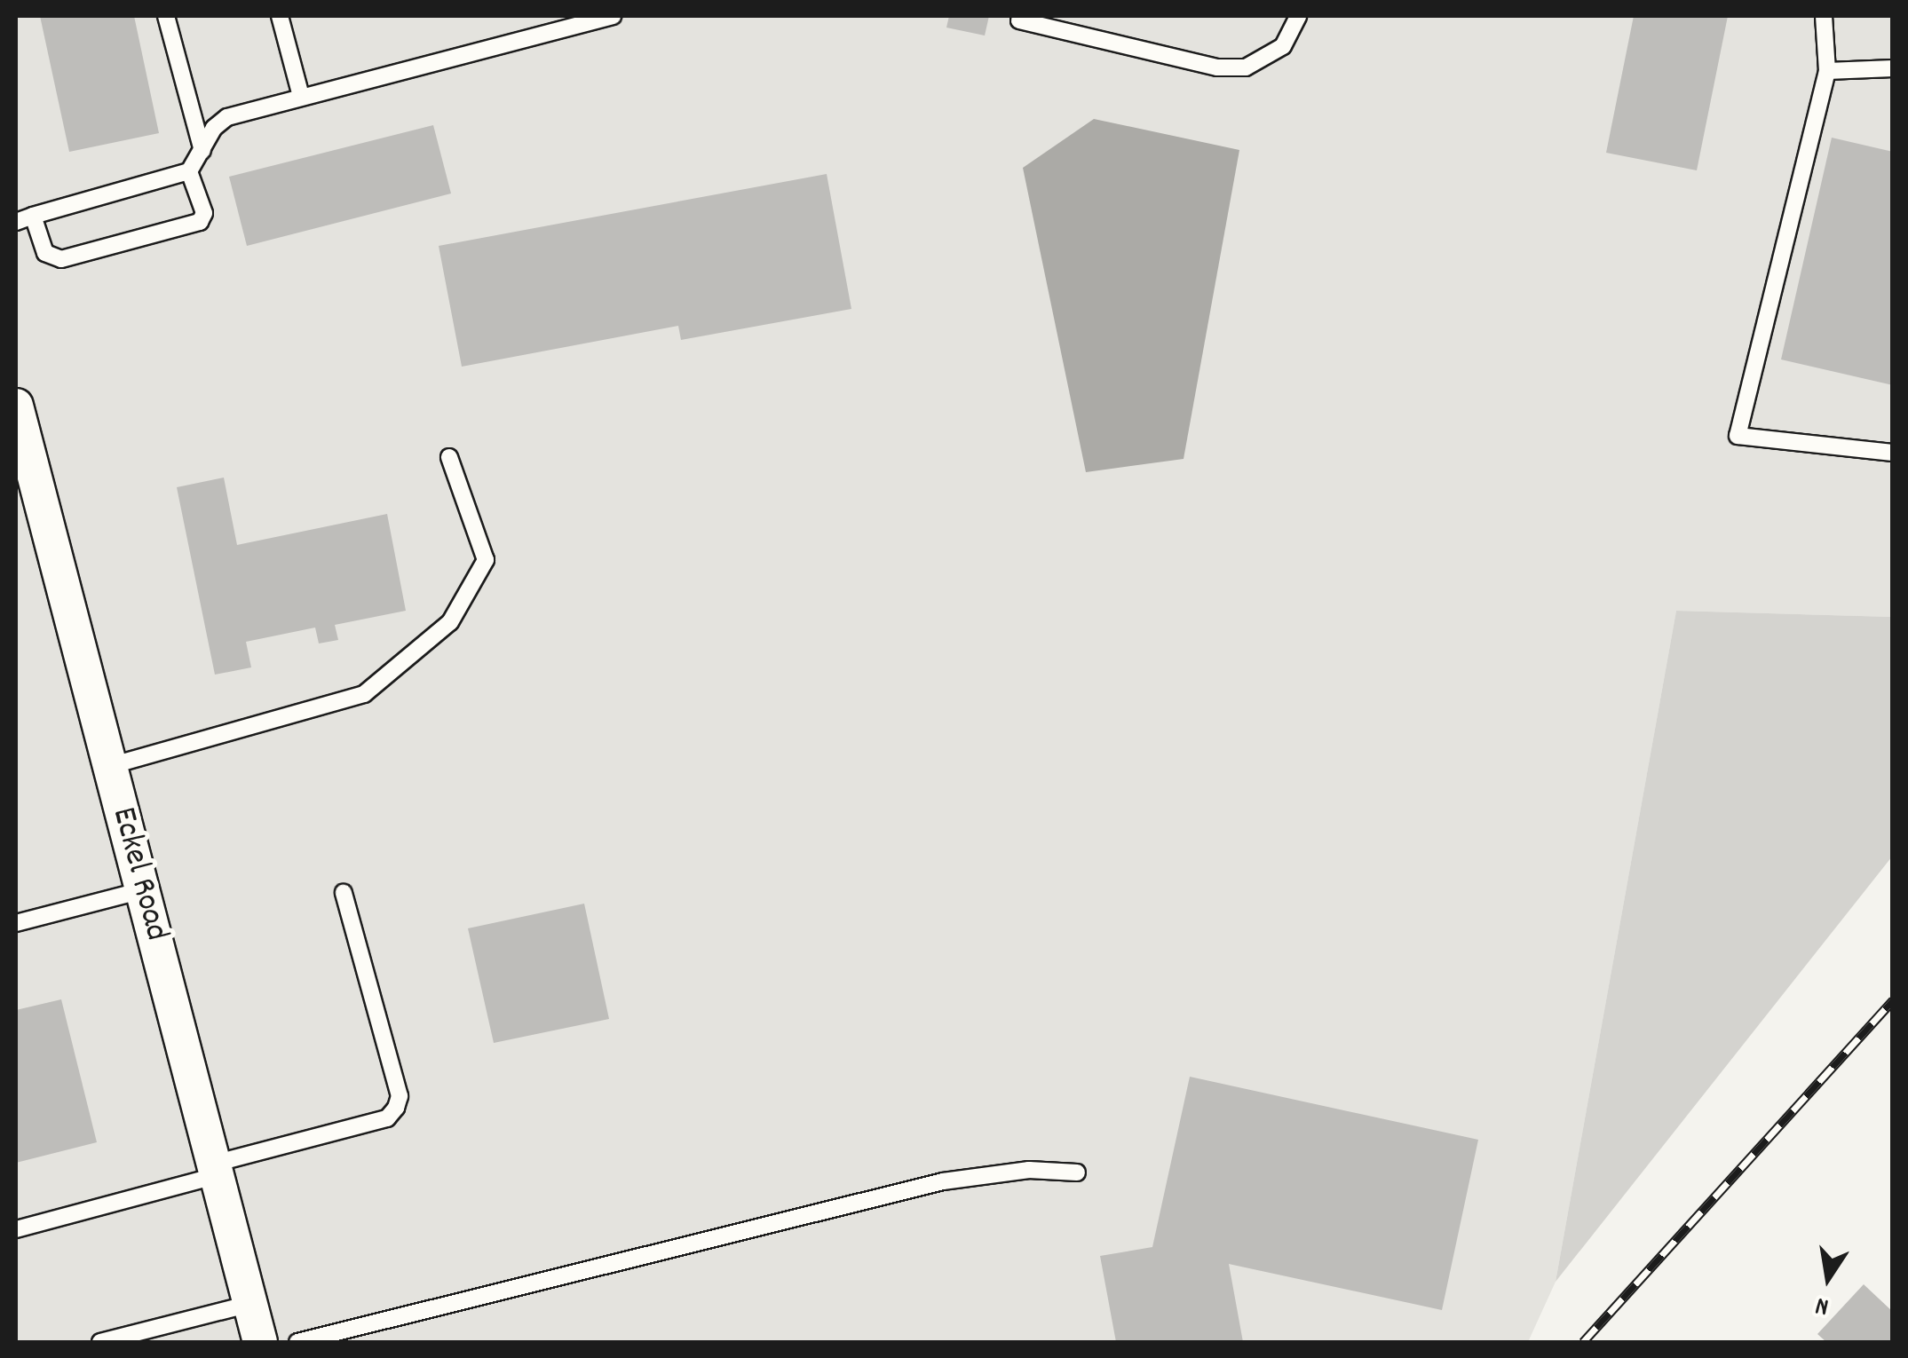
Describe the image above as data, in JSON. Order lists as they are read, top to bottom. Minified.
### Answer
{"streets":{"street":["Eckel Road"]},"north":"bottom"}
